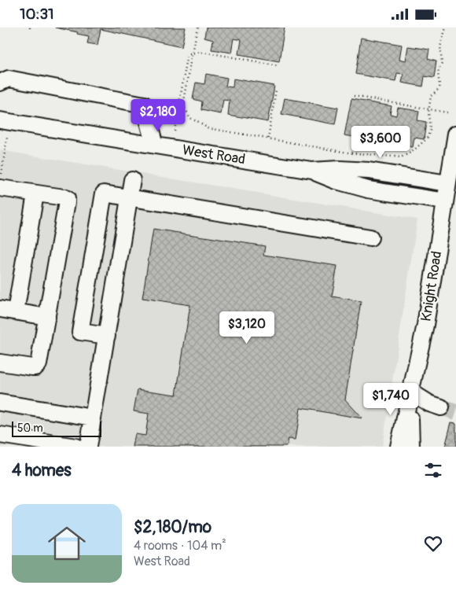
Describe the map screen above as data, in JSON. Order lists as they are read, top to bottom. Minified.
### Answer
{"streets":{"street":["West Road","Knight Road"]},"crossings":[["West Road","Knight Road"]],"scale_bar":"50 m","page":{"status":"10:31","price":["$2,180","$3,600","$3,120","$1,740"],"scale":"50 m","heading":"4 homes","list":[{"name":"$2,180/mo","note":"4 rooms · 104 m² · West Road"}]}}
